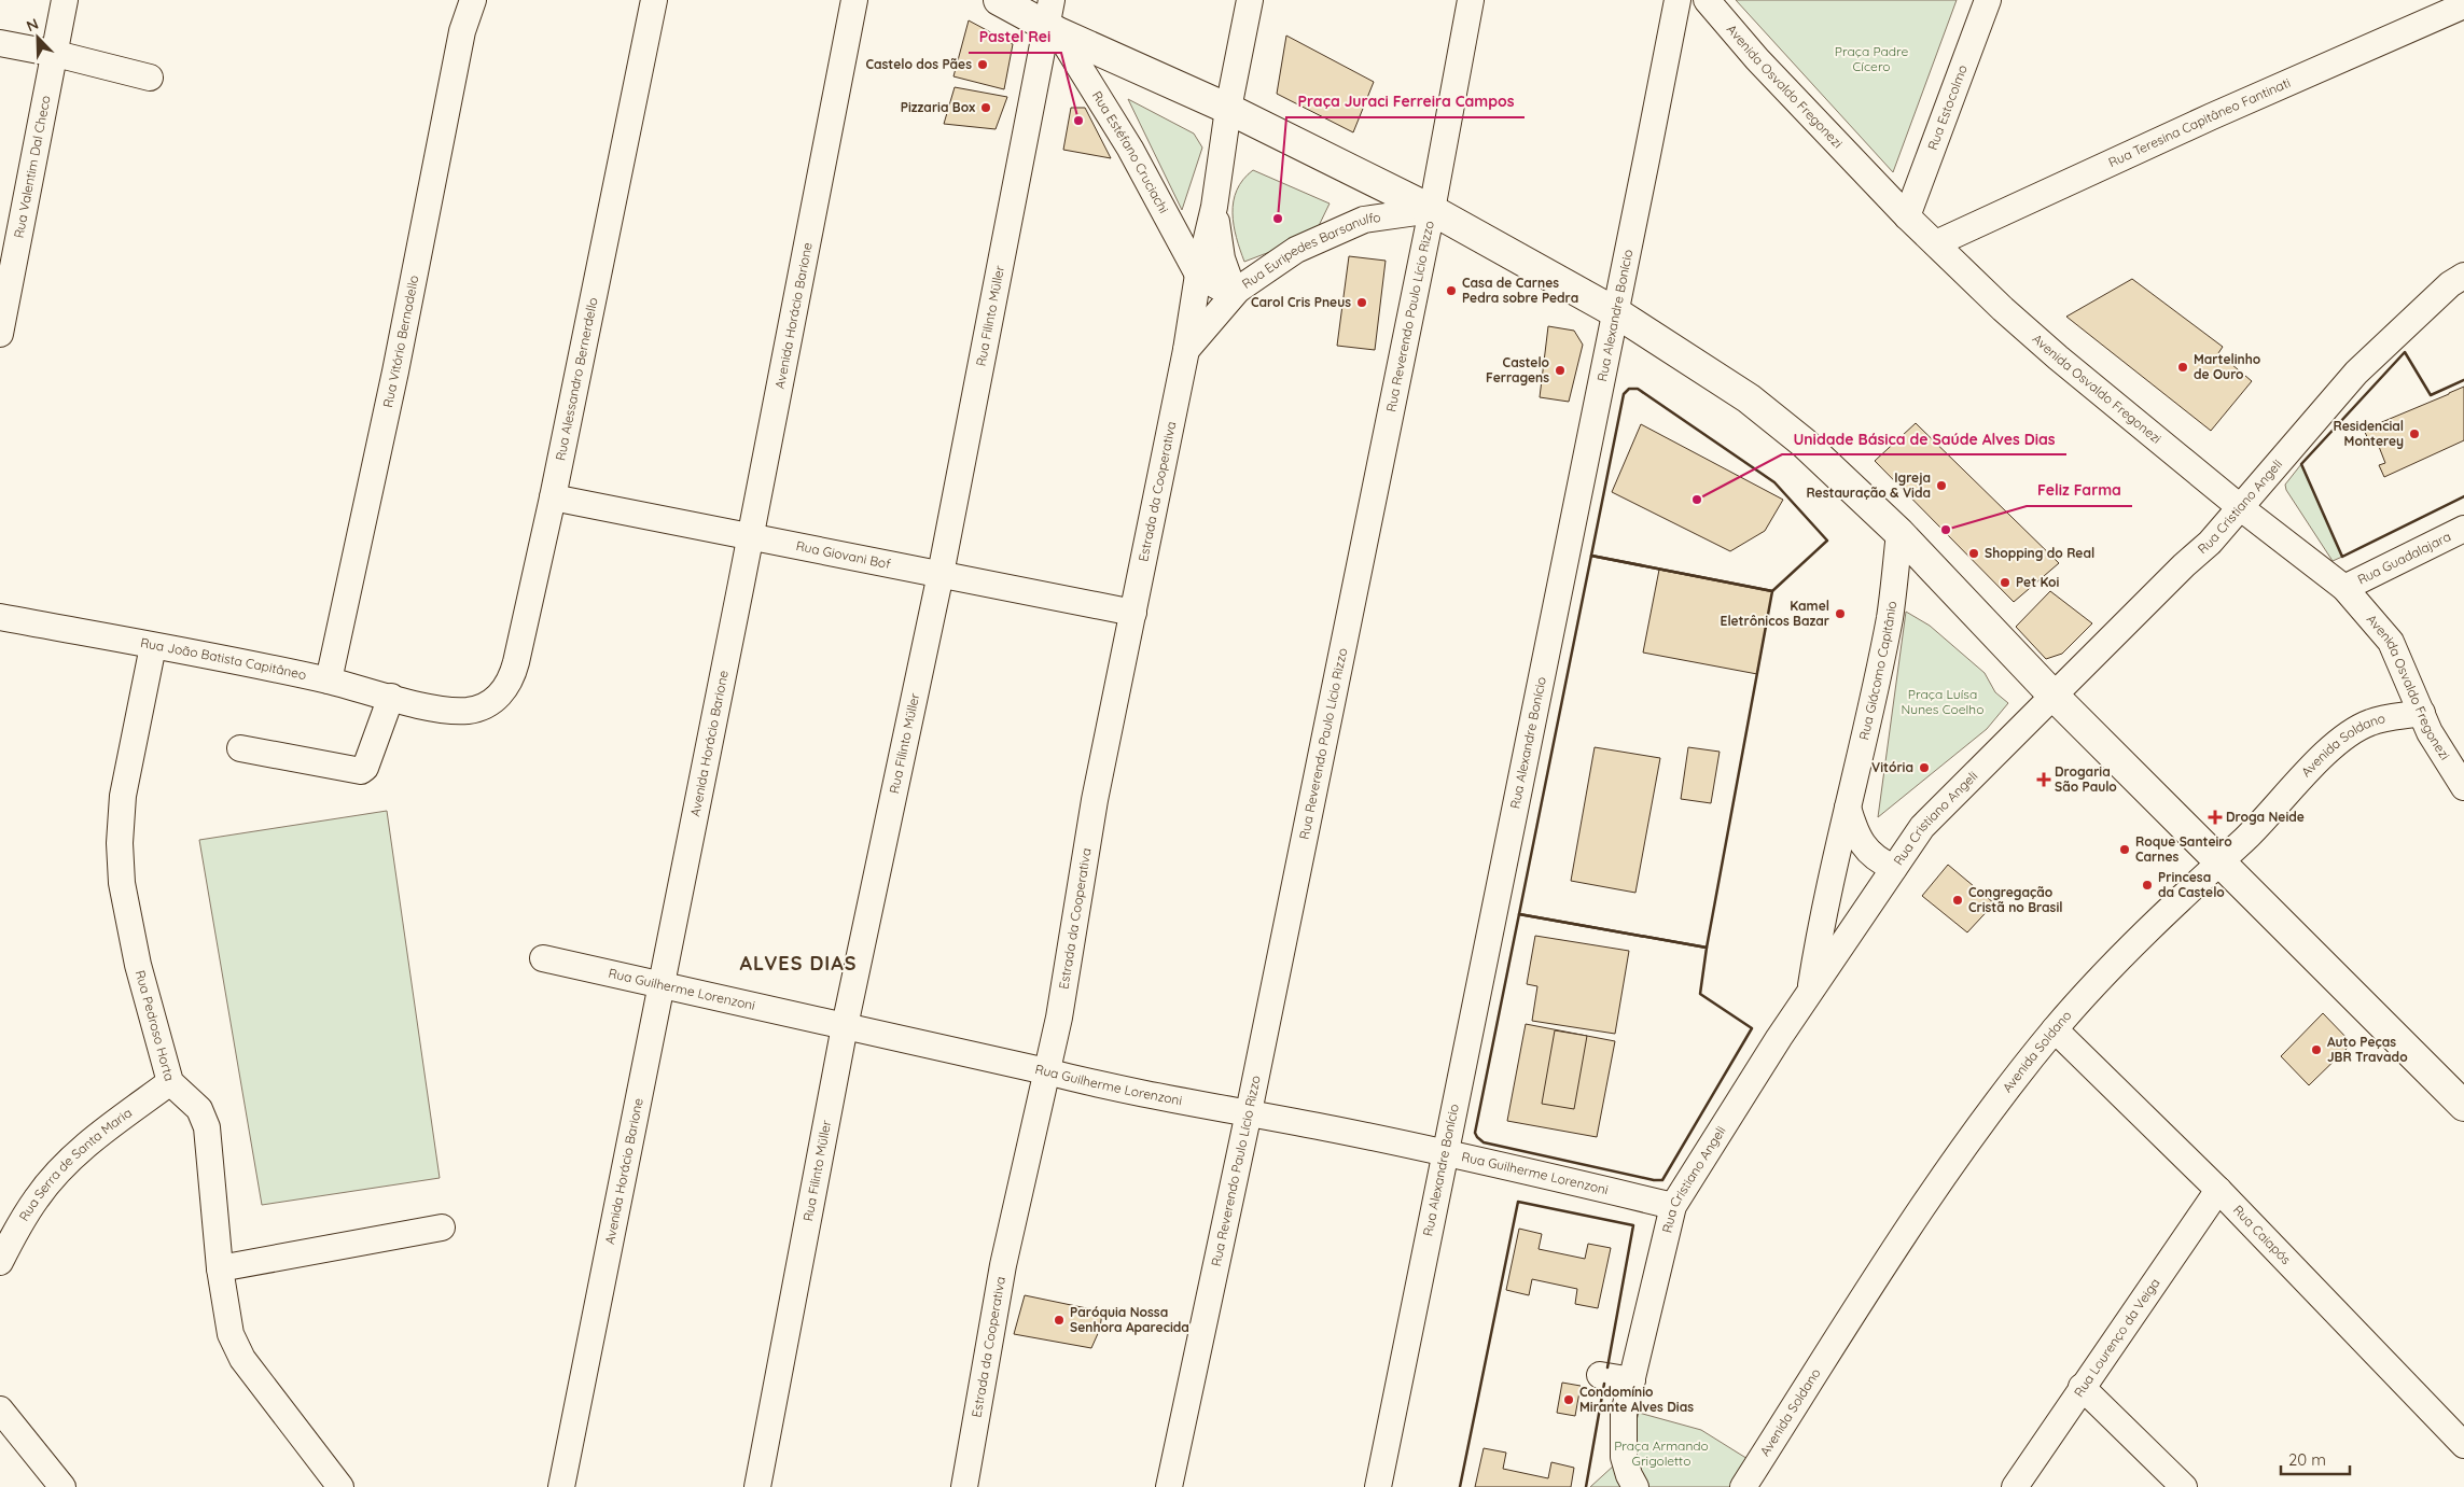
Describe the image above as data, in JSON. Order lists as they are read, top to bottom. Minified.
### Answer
{"streets":{"street":["Avenida Osvaldo Fregonezi","Rua Estocolmo","Rua Teresina Capitâneo Fantinati","Rua Estéfano Cruciachi","Rua Valentim Dal Checo","Rua Euripedes Barsanulfo","Rua Filinto Müller","Avenida Horácio Barione","Rua Reverendo Paulo Lício Rizzo","Rua Alexandre Bonício","Rua Vitório Bernadello","Rua Alessandro Bernerdello","Estrada da Cooperativa","Rua Cristiano Angeli","Rua Giovani Bof","Rua Guadalajara","Rua João Batista Capitâneo","Rua Giácomo Capitânio","Avenida Soldano","Rua Guilherme Lorenzoni","Rua Pedroso Horta","Rua Serra de Santa Maria","Rua Caiapós","Rua Lourenço da Veiga"]},"crossings":[["Avenida Osvaldo Fregonezi","Rua Estocolmo"],["Avenida Osvaldo Fregonezi","Rua Teresina Capitâneo Fantinati"],["Avenida Osvaldo Fregonezi","Rua Cristiano Angeli"],["Avenida Osvaldo Fregonezi","Rua Guadalajara"],["Avenida Osvaldo Fregonezi","Avenida Soldano"],["Rua Estéfano Cruciachi","Rua Euripedes Barsanulfo"],["Rua Estéfano Cruciachi","Rua Filinto Müller"],["Rua Estéfano Cruciachi","Estrada da Cooperativa"],["Rua Euripedes Barsanulfo","Rua Reverendo Paulo Lício Rizzo"],["Rua Euripedes Barsanulfo","Estrada da Cooperativa"],["Rua Filinto Müller","Rua Giovani Bof"],["Rua Filinto Müller","Rua Guilherme Lorenzoni"],["Avenida Horácio Barione","Rua Giovani Bof"],["Avenida Horácio Barione","Rua Guilherme Lorenzoni"],["Rua Reverendo Paulo Lício Rizzo","Rua Guilherme Lorenzoni"],["Rua Alexandre Bonício","Rua Guilherme Lorenzoni"],["Rua Vitório Bernadello","Rua João Batista Capitâneo"],["Rua Alessandro Bernerdello","Rua Giovani Bof"],["Rua Alessandro Bernerdello","Rua João Batista Capitâneo"],["Estrada da Cooperativa","Rua Giovani Bof"],["Estrada da Cooperativa","Rua Guilherme Lorenzoni"],["Rua Cristiano Angeli","Rua Giácomo Capitânio"],["Rua Cristiano Angeli","Rua Guilherme Lorenzoni"],["Rua João Batista Capitâneo","Rua Pedroso Horta"],["Avenida Soldano","Rua Caiapós"],["Rua Pedroso Horta","Rua Serra de Santa Maria"],["Rua Caiapós","Rua Lourenço da Veiga"]],"districts":["ALVES DIAS"],"parks":["Praça Padre Cícero","Praça Luísa Nunes Coelho","Praça Armando Grigoletto"],"places":{"other":["Castelo dos Pães","Pizzaria Box","Pastel Rei","Praça Juraci Ferreira Campos","Casa de Carnes Pedra sobre Pedra","Carol Cris Pneus","Martelinho de Ouro","Castelo Ferragens","Residencial Monterey","Igreja Restauração & Vida","Unidade Básica de Saúde Alves Dias","Feliz Farma","Shopping do Real","Pet Koi","Kamel Eletrônicos Bazar","Vitória","Roque Santeiro Carnes","Princesa da Castelo","Congregação Cristã no Brasil","Auto Peças JBR Travado","Paróquia Nossa Senhora Aparecida","Condomínio Mirante Alves Dias"],"health":["Drogaria São Paulo","Droga Neide"]},"scale_bar":"20 m","north":"top left"}
